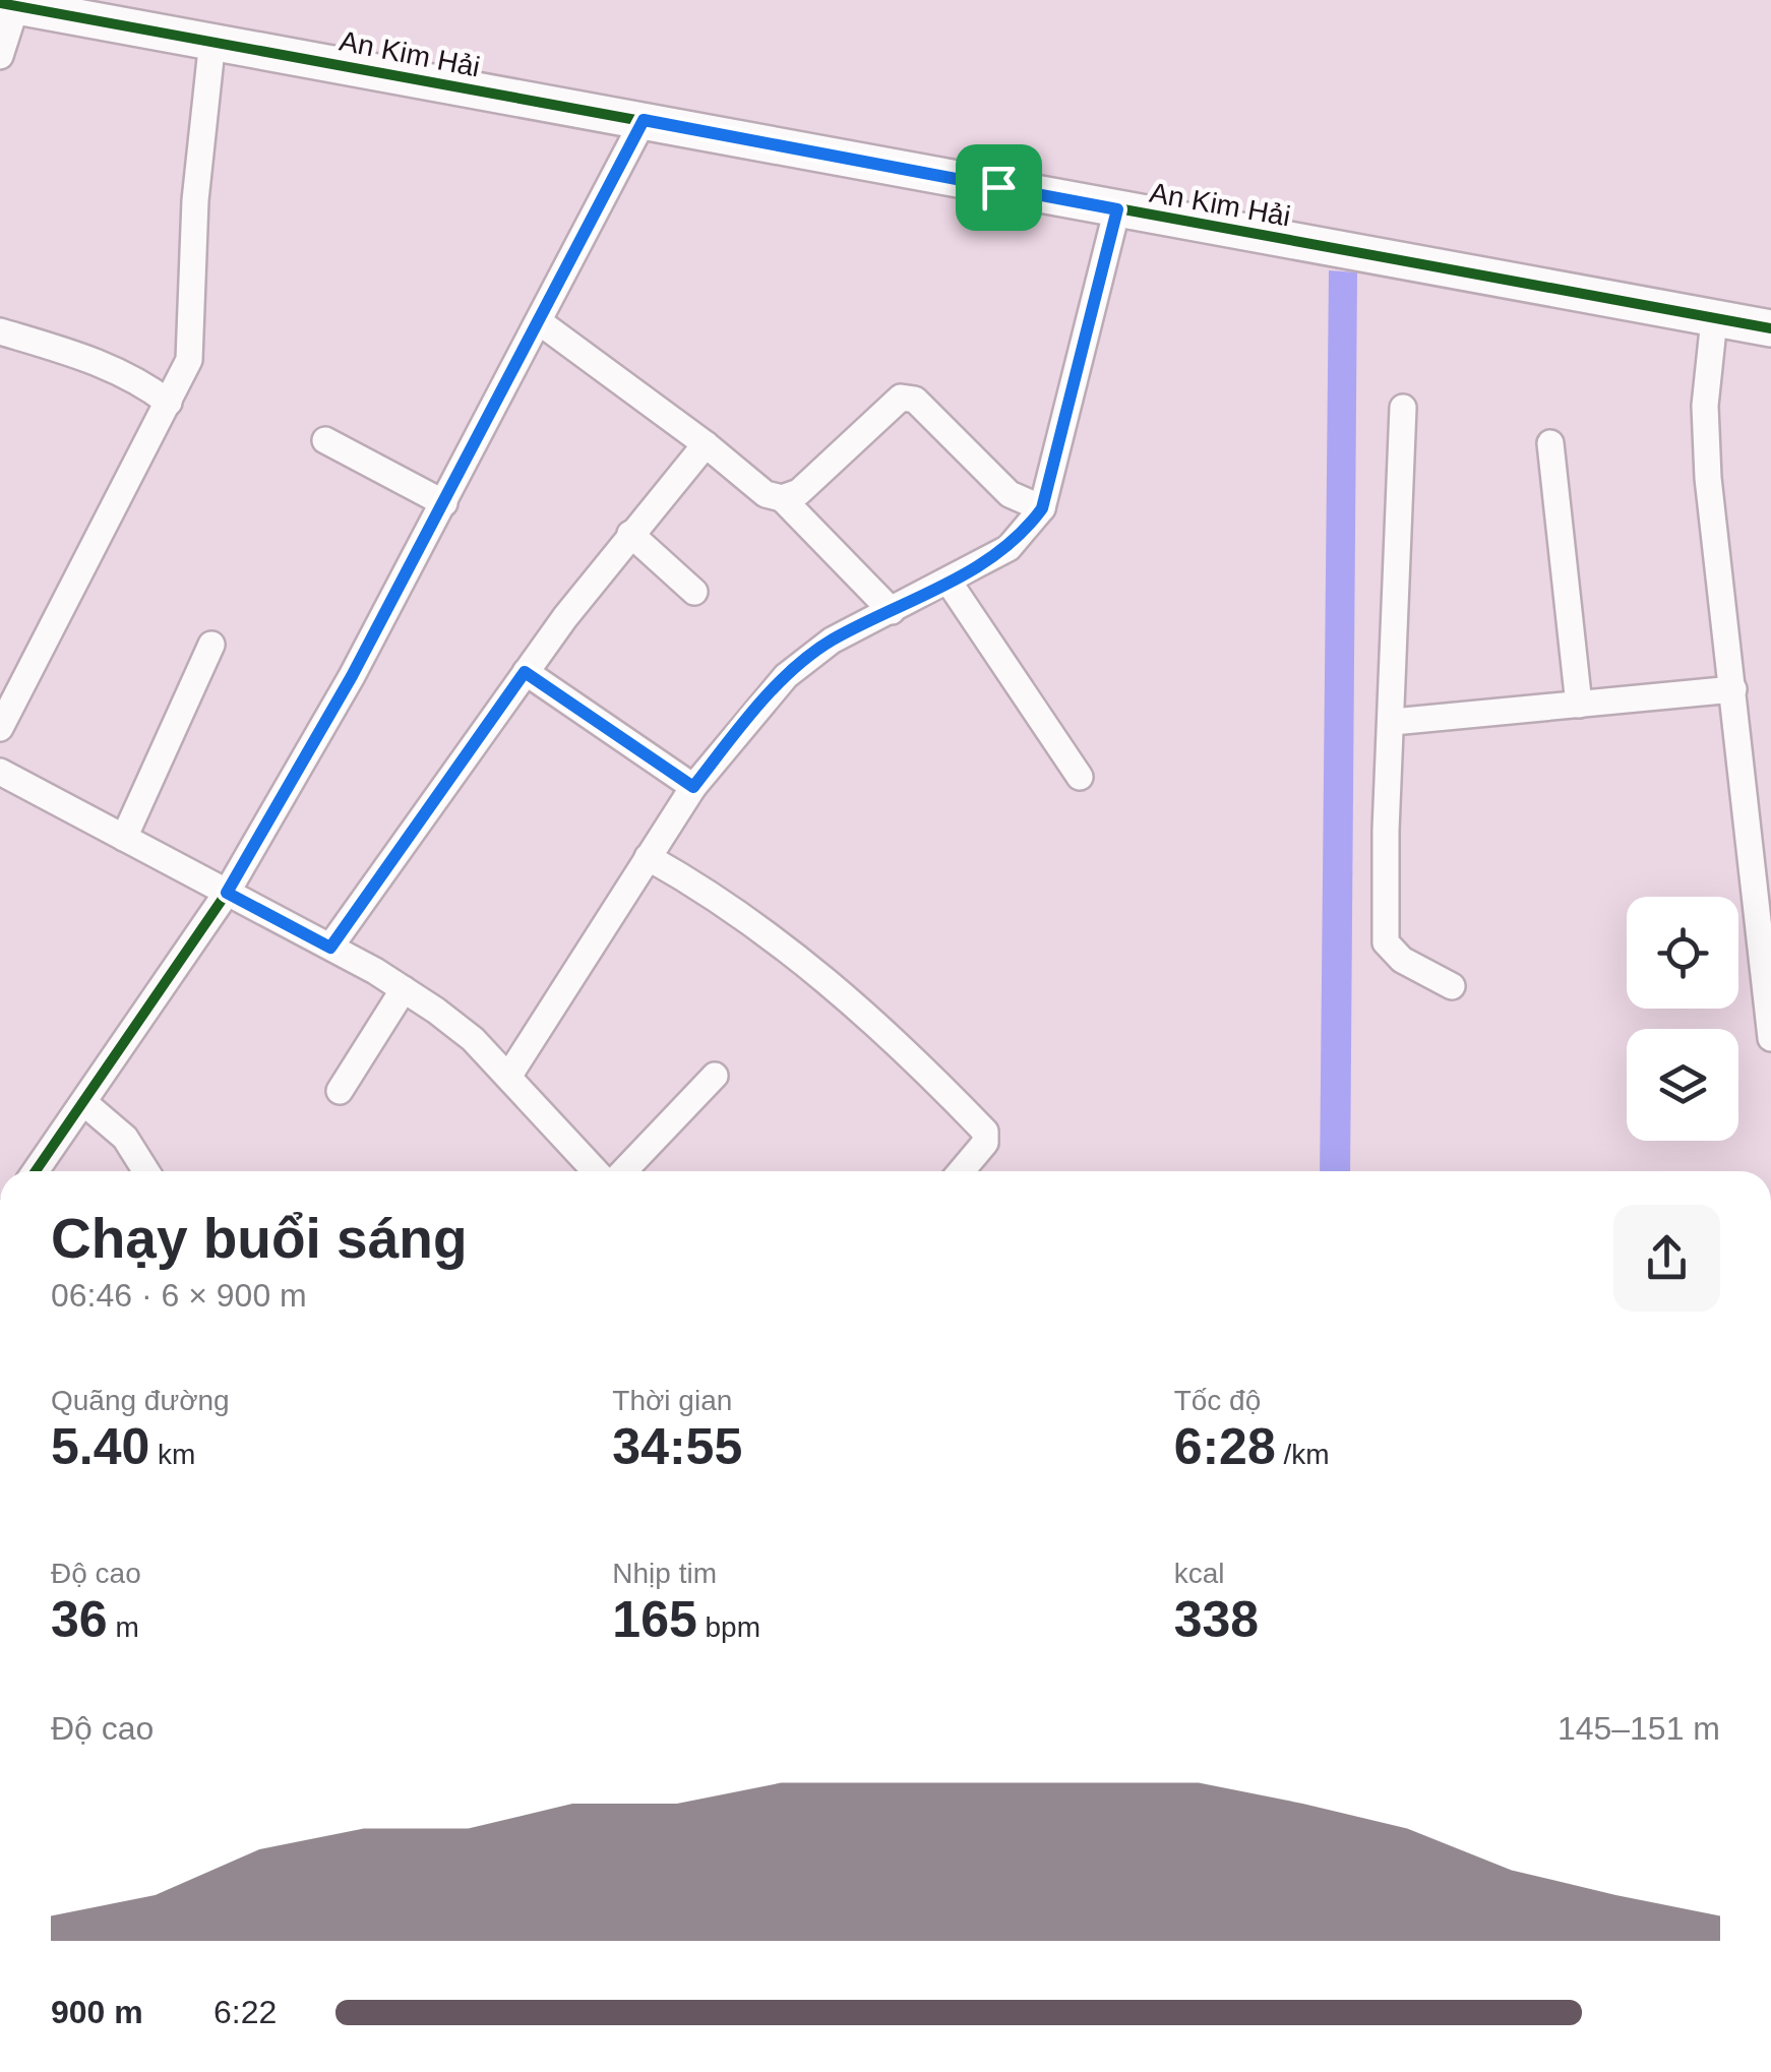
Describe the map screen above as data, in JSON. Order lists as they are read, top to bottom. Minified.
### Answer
{"streets":{"street":["An Kim Hải"]},"page":{"heading":["Chạy buổi sáng","06:46 · 6 × 900 m"],"stats":[["Quãng đường","5.40 km"],["Thời gian","34:55"],["Tốc độ","6:28 /km"],["Độ cao","36 m"],["Nhịp tim","165 bpm"],["kcal","338"]],"chart":["Độ cao","145–151 m"],"list":[{"name":"900 m","note":"6:22"}]}}
